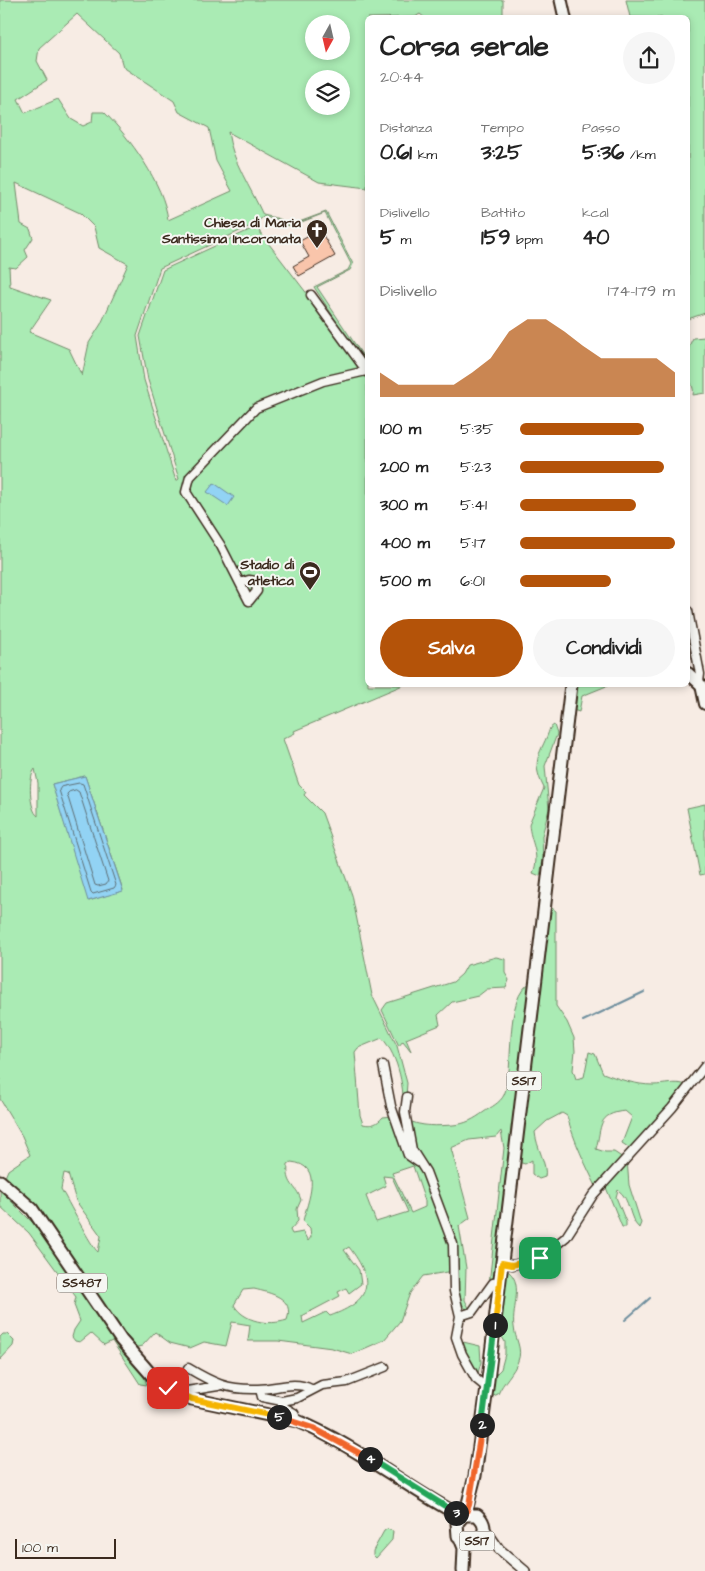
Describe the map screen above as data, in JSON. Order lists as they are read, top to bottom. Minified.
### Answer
{"streets":{"main road":["SS17","SS487"]},"crossings":[["SS17","SS487"]],"places":{"church":["Chiesa di Maria Santissima Incoronata"],"sports":["Stadio di atletica"]},"scale_bar":"100 m","north":"bottom","page":{"heading":["Corsa serale","20:44"],"stats":[["Distanza","0.61 km"],["Tempo","3:25"],["Passo","5:36 /km"],["Dislivello","5 m"],["Battito","159 bpm"],["kcal","40"]],"chart":["Dislivello","174–179 m"],"list":[{"name":"100 m","note":"5:35"},{"name":"200 m","note":"5:23"},{"name":"300 m","note":"5:41"},{"name":"400 m","note":"5:17"},{"name":"500 m","note":"6:01"}],"buttons":["Salva","Condividi"],"pins":["1","5","2","4","3"],"scale":"100 m"}}
